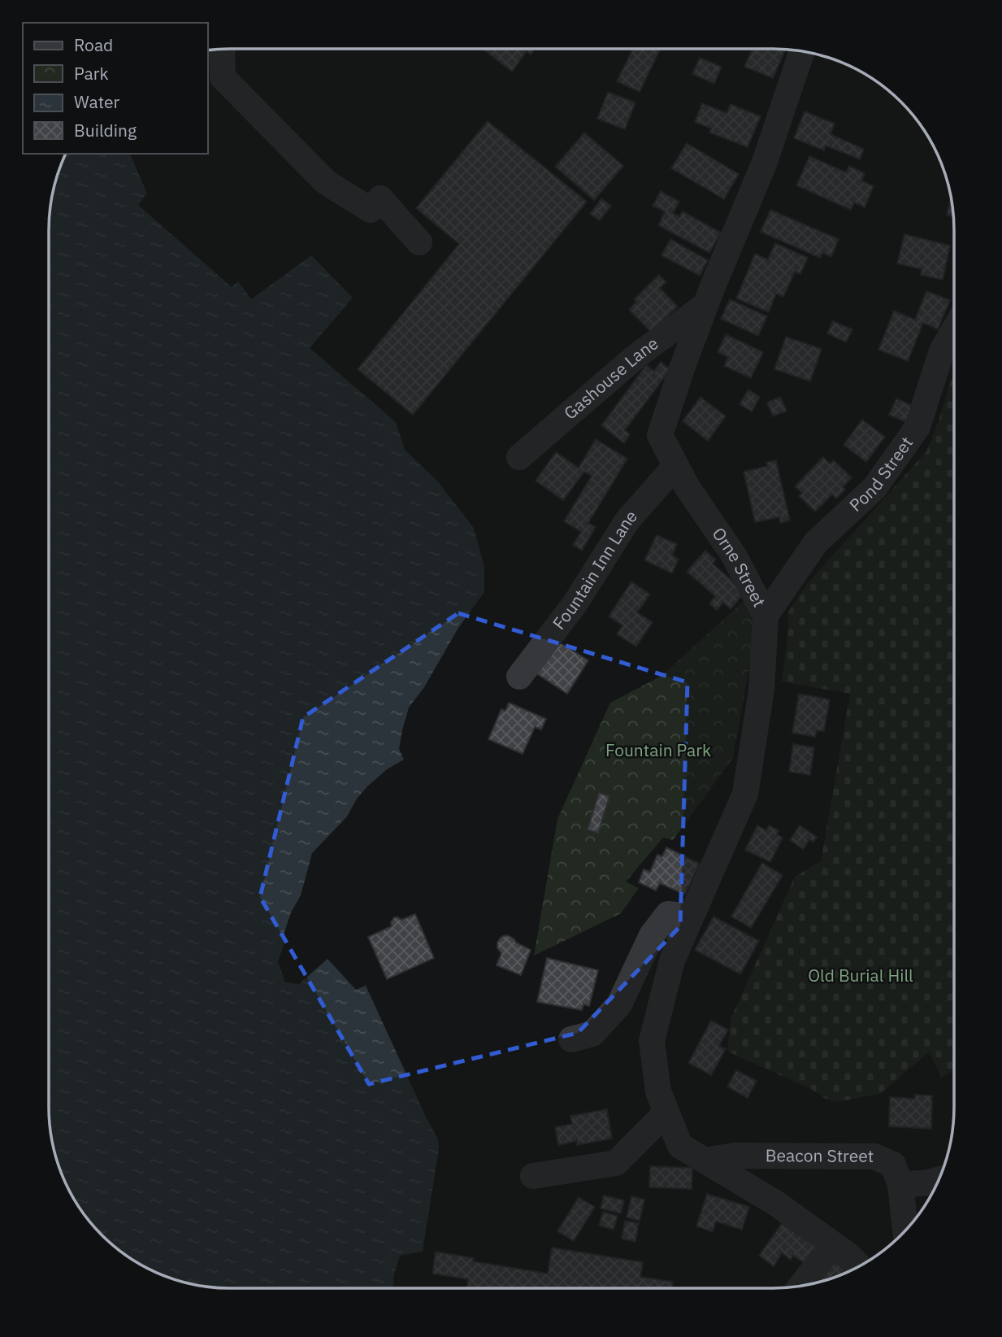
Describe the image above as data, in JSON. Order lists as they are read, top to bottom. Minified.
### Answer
{"streets":{"street":["Gashouse Lane","Pond Street","Orne Street","Fountain Inn Lane","Beacon Street"]},"crossings":[["Gashouse Lane","Orne Street"],["Pond Street","Orne Street"],["Orne Street","Fountain Inn Lane"]],"parks":["Fountain Park","Old Burial Hill"],"legend":["Road","Park","Water","Building"]}
